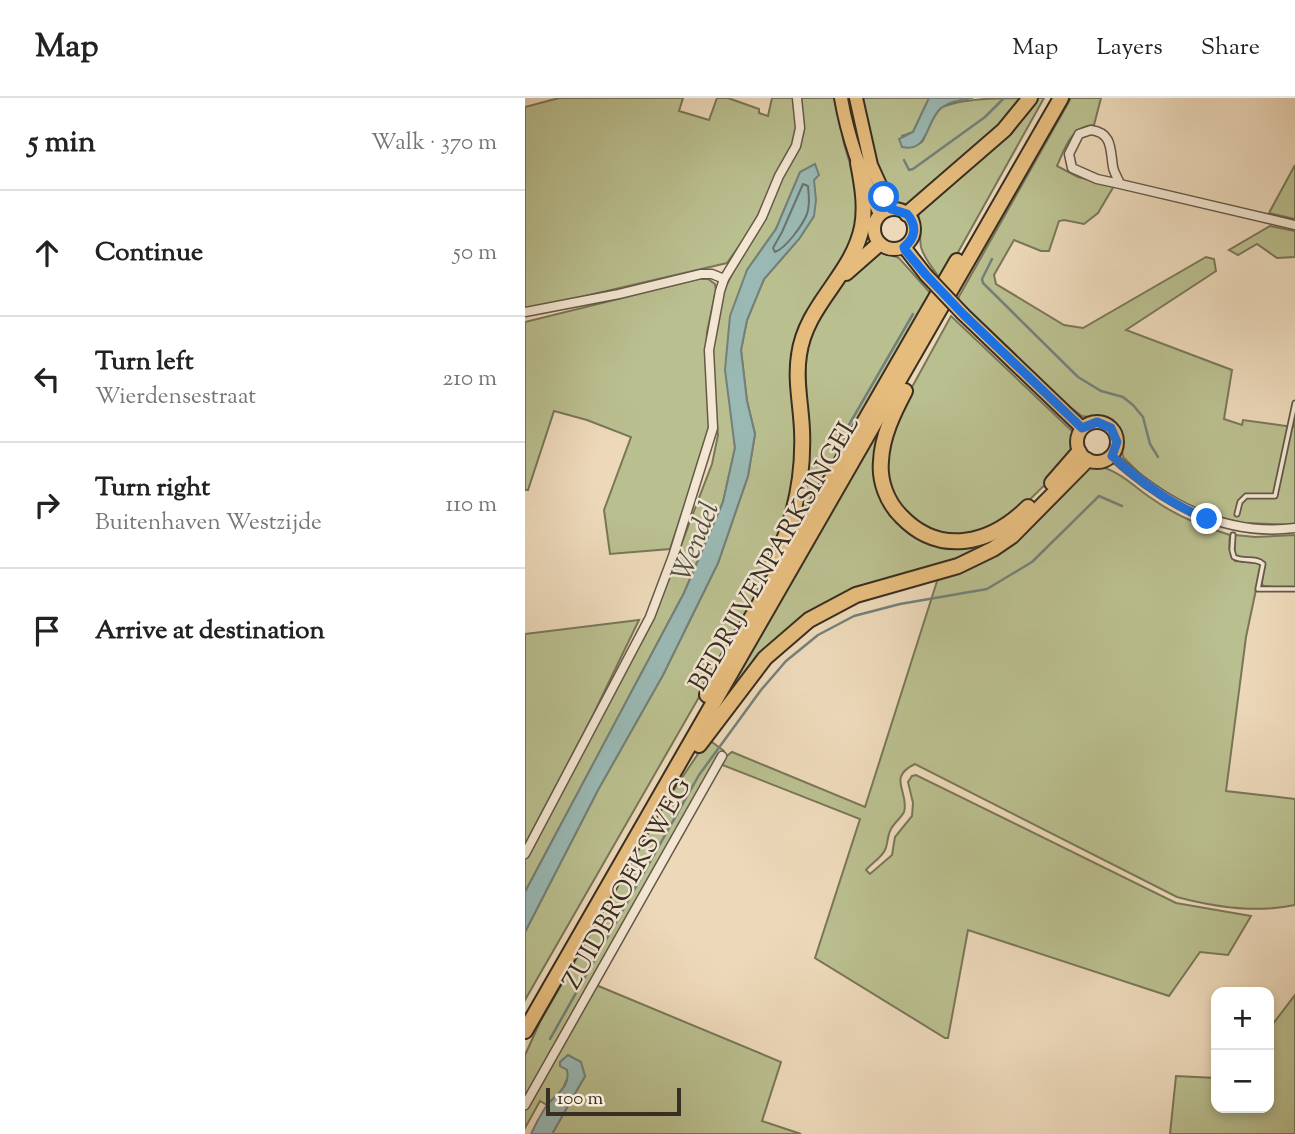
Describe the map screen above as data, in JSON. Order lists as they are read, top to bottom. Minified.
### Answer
{"streets":{"highway":["BEDRIJVENPARKSINGEL"],"street":["ZUIDBROEKSWEG"]},"water":["Wendel"],"scale_bar":"100 m","page":{"header":"Map","nav":["Map","Layers","Share"],"heading":["5 min","Walk · 370 m"],"list":[["Continue","50 m"],["Turn left","Wierdensestraat","210 m"],["Turn right","Buitenhaven Westzijde","110 m"],"Arrive at destination"],"map_buttons":["+","−"],"scale":"100 m"}}
